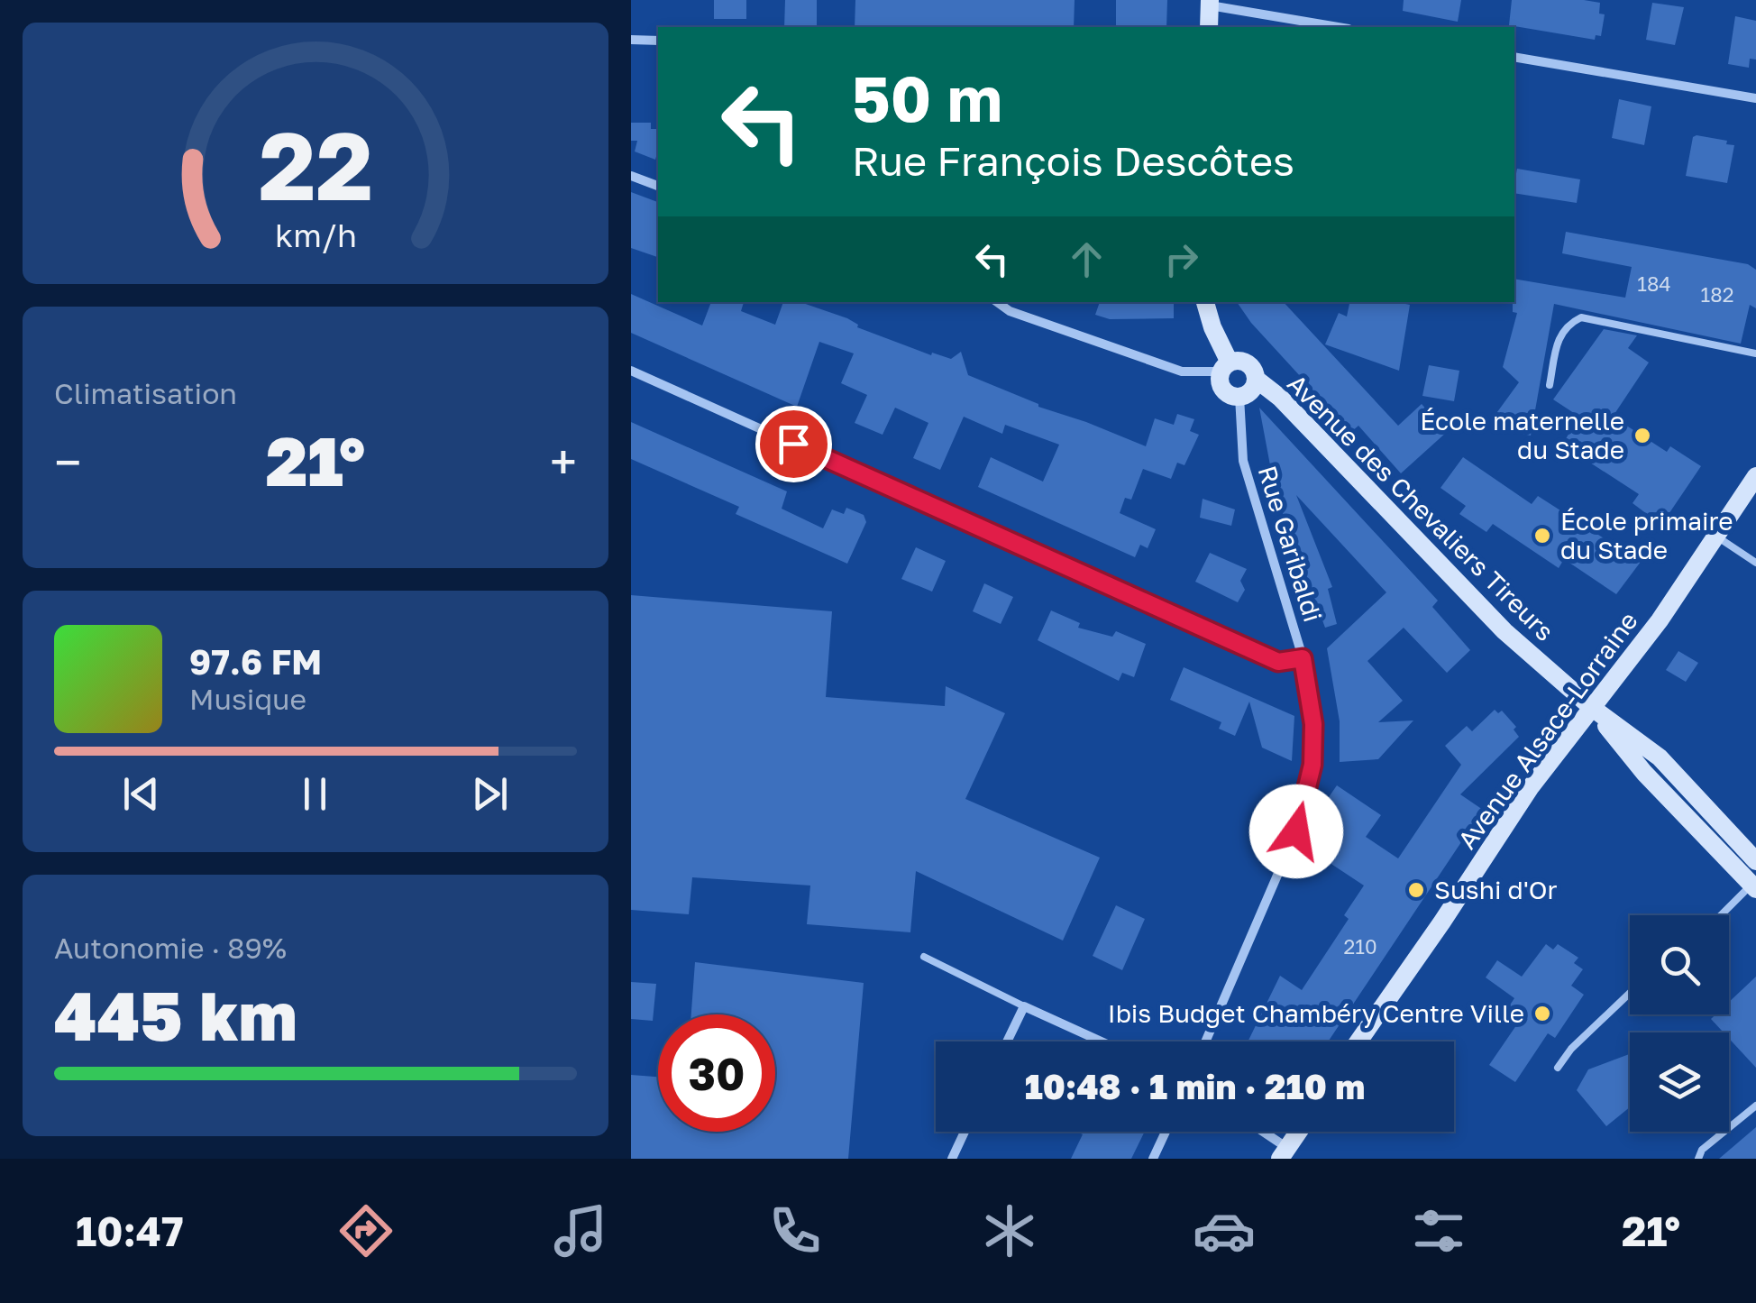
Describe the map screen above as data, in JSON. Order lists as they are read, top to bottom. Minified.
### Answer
{"streets":{"street":["Avenue des Chevaliers Tireurs","Rue Garibaldi","Avenue Alsace-Lorraine"]},"crossings":[["Avenue des Chevaliers Tireurs","Rue Garibaldi"],["Avenue des Chevaliers Tireurs","Avenue Alsace-Lorraine"]],"places":["École maternelle du Stade","École primaire du Stade","Sushi d'Or","Ibis Budget Chambéry Centre Ville"],"house_numbers":["184","182","210"],"page":{"turn":["50 m","Rue François Descôtes"],"tile":["Climatisation",["Autonomie · 89%","445 km"]],"heat":["−","21°","+"],"song":["97.6 FM","Musique"],"limit":"30","trip":"10:48 · 1 min · 210 m","tabs":["10:47","21°"],"gauge":["22","km/h"]}}
